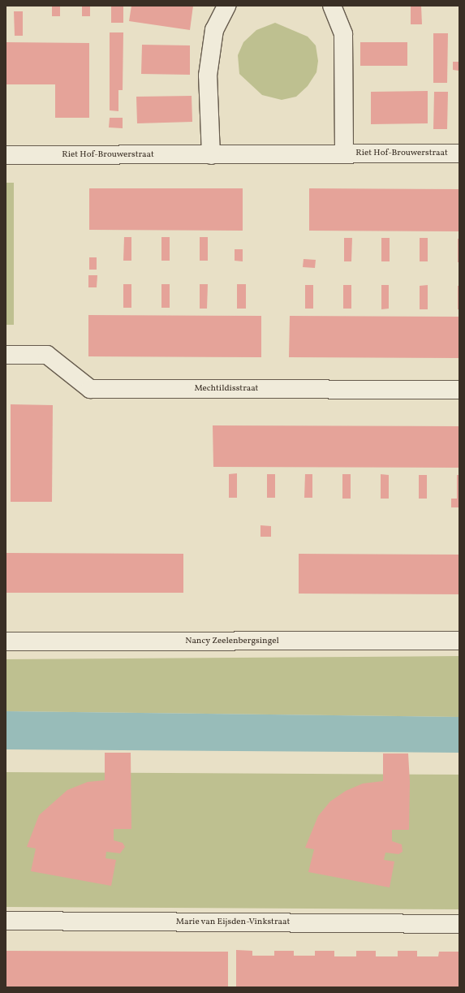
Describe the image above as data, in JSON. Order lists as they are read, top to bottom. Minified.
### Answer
{"streets":{"street":["Riet Hof-Brouwerstraat","Mechtildisstraat","Nancy Zeelenbergsingel","Marie van Eijsden-Vinkstraat"]}}
